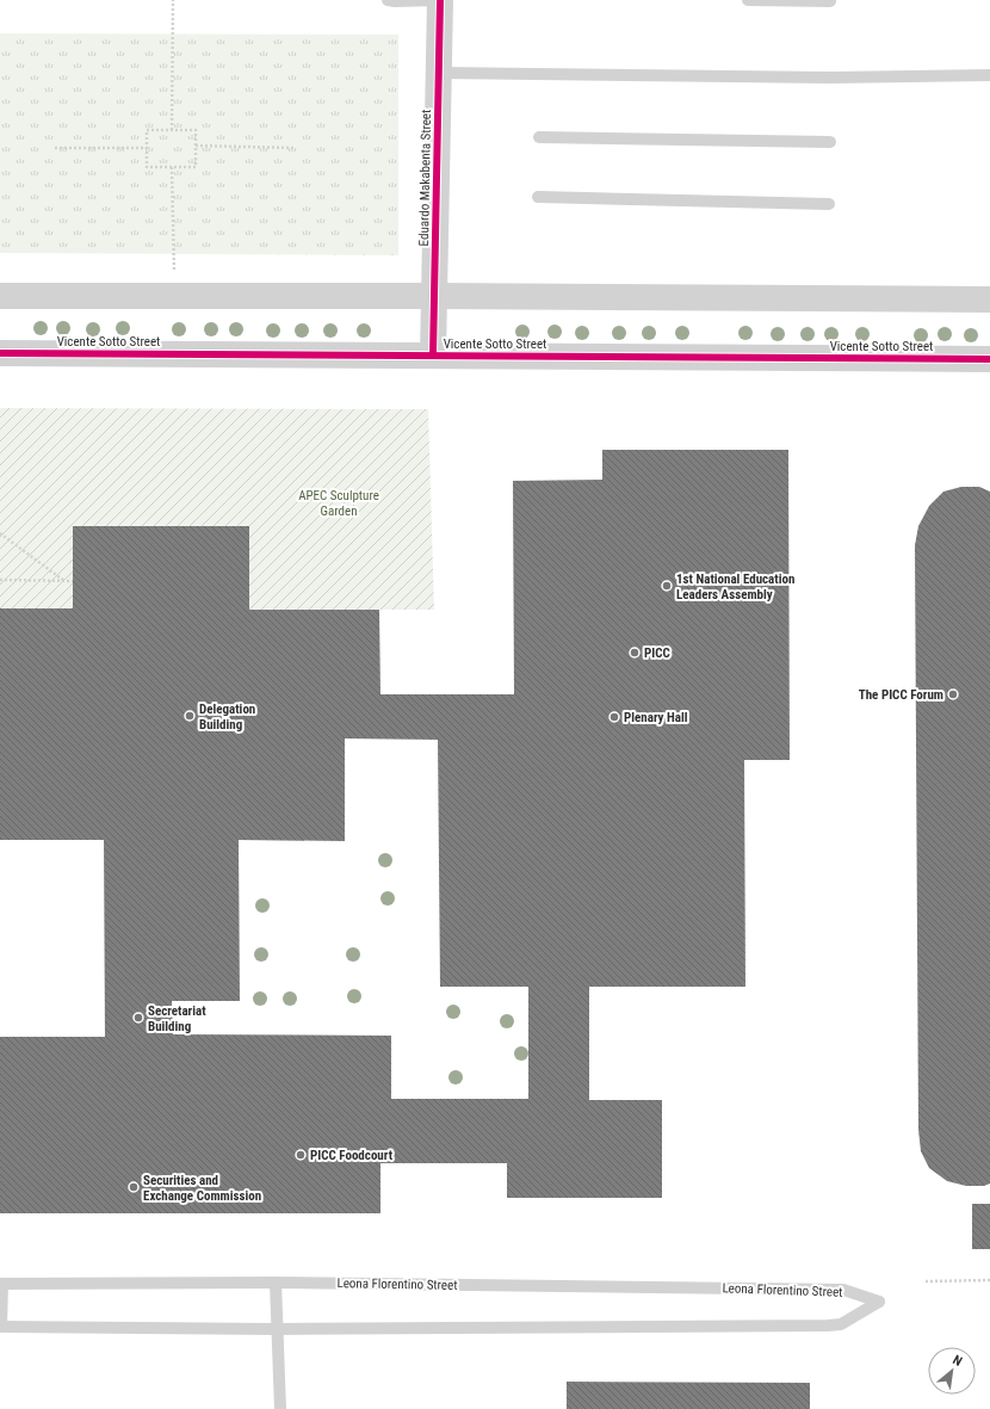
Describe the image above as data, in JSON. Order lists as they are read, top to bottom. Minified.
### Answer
{"streets":{"street":["Eduardo Makabenta Street","Vicente Sotto Street"],"lane":["Leona Florentino Street"]},"crossings":[["Eduardo Makabenta Street","Vicente Sotto Street"]],"parks":["APEC Sculpture Garden"],"places":["1st National Education Leaders Assembly","PICC","The PICC Forum","Delegation Building","Plenary Hall","Secretariat Building","PICC Foodcourt","Securities and Exchange Commission"],"north":"top right"}
